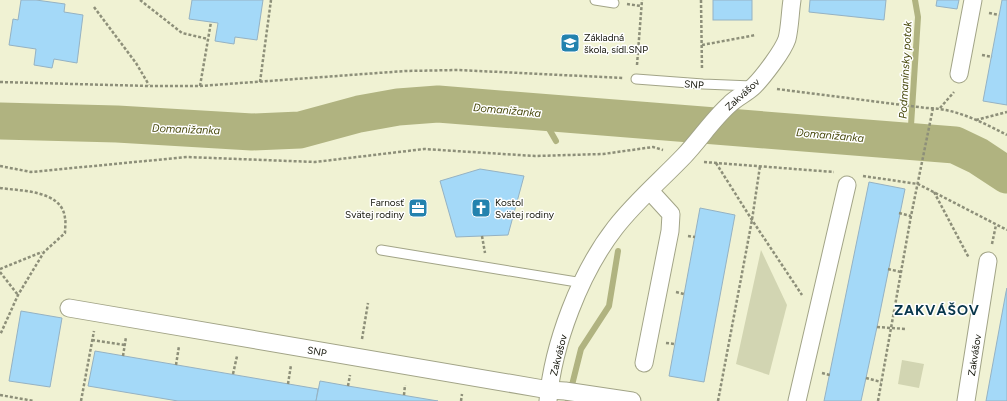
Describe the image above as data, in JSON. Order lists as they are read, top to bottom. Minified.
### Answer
{"streets":{"street":["SNP","Zakvášov"]},"crossings":[["SNP","Zakvášov"]],"districts":["ZAKVÁŠOV"],"water":["Podmanínsky potok","Domanižanka"],"places":{"school or university":["Základná škola, sídl.SNP"],"office":["Farnosť Svätej rodiny"],"church":["Kostol Svätej rodiny"]}}
